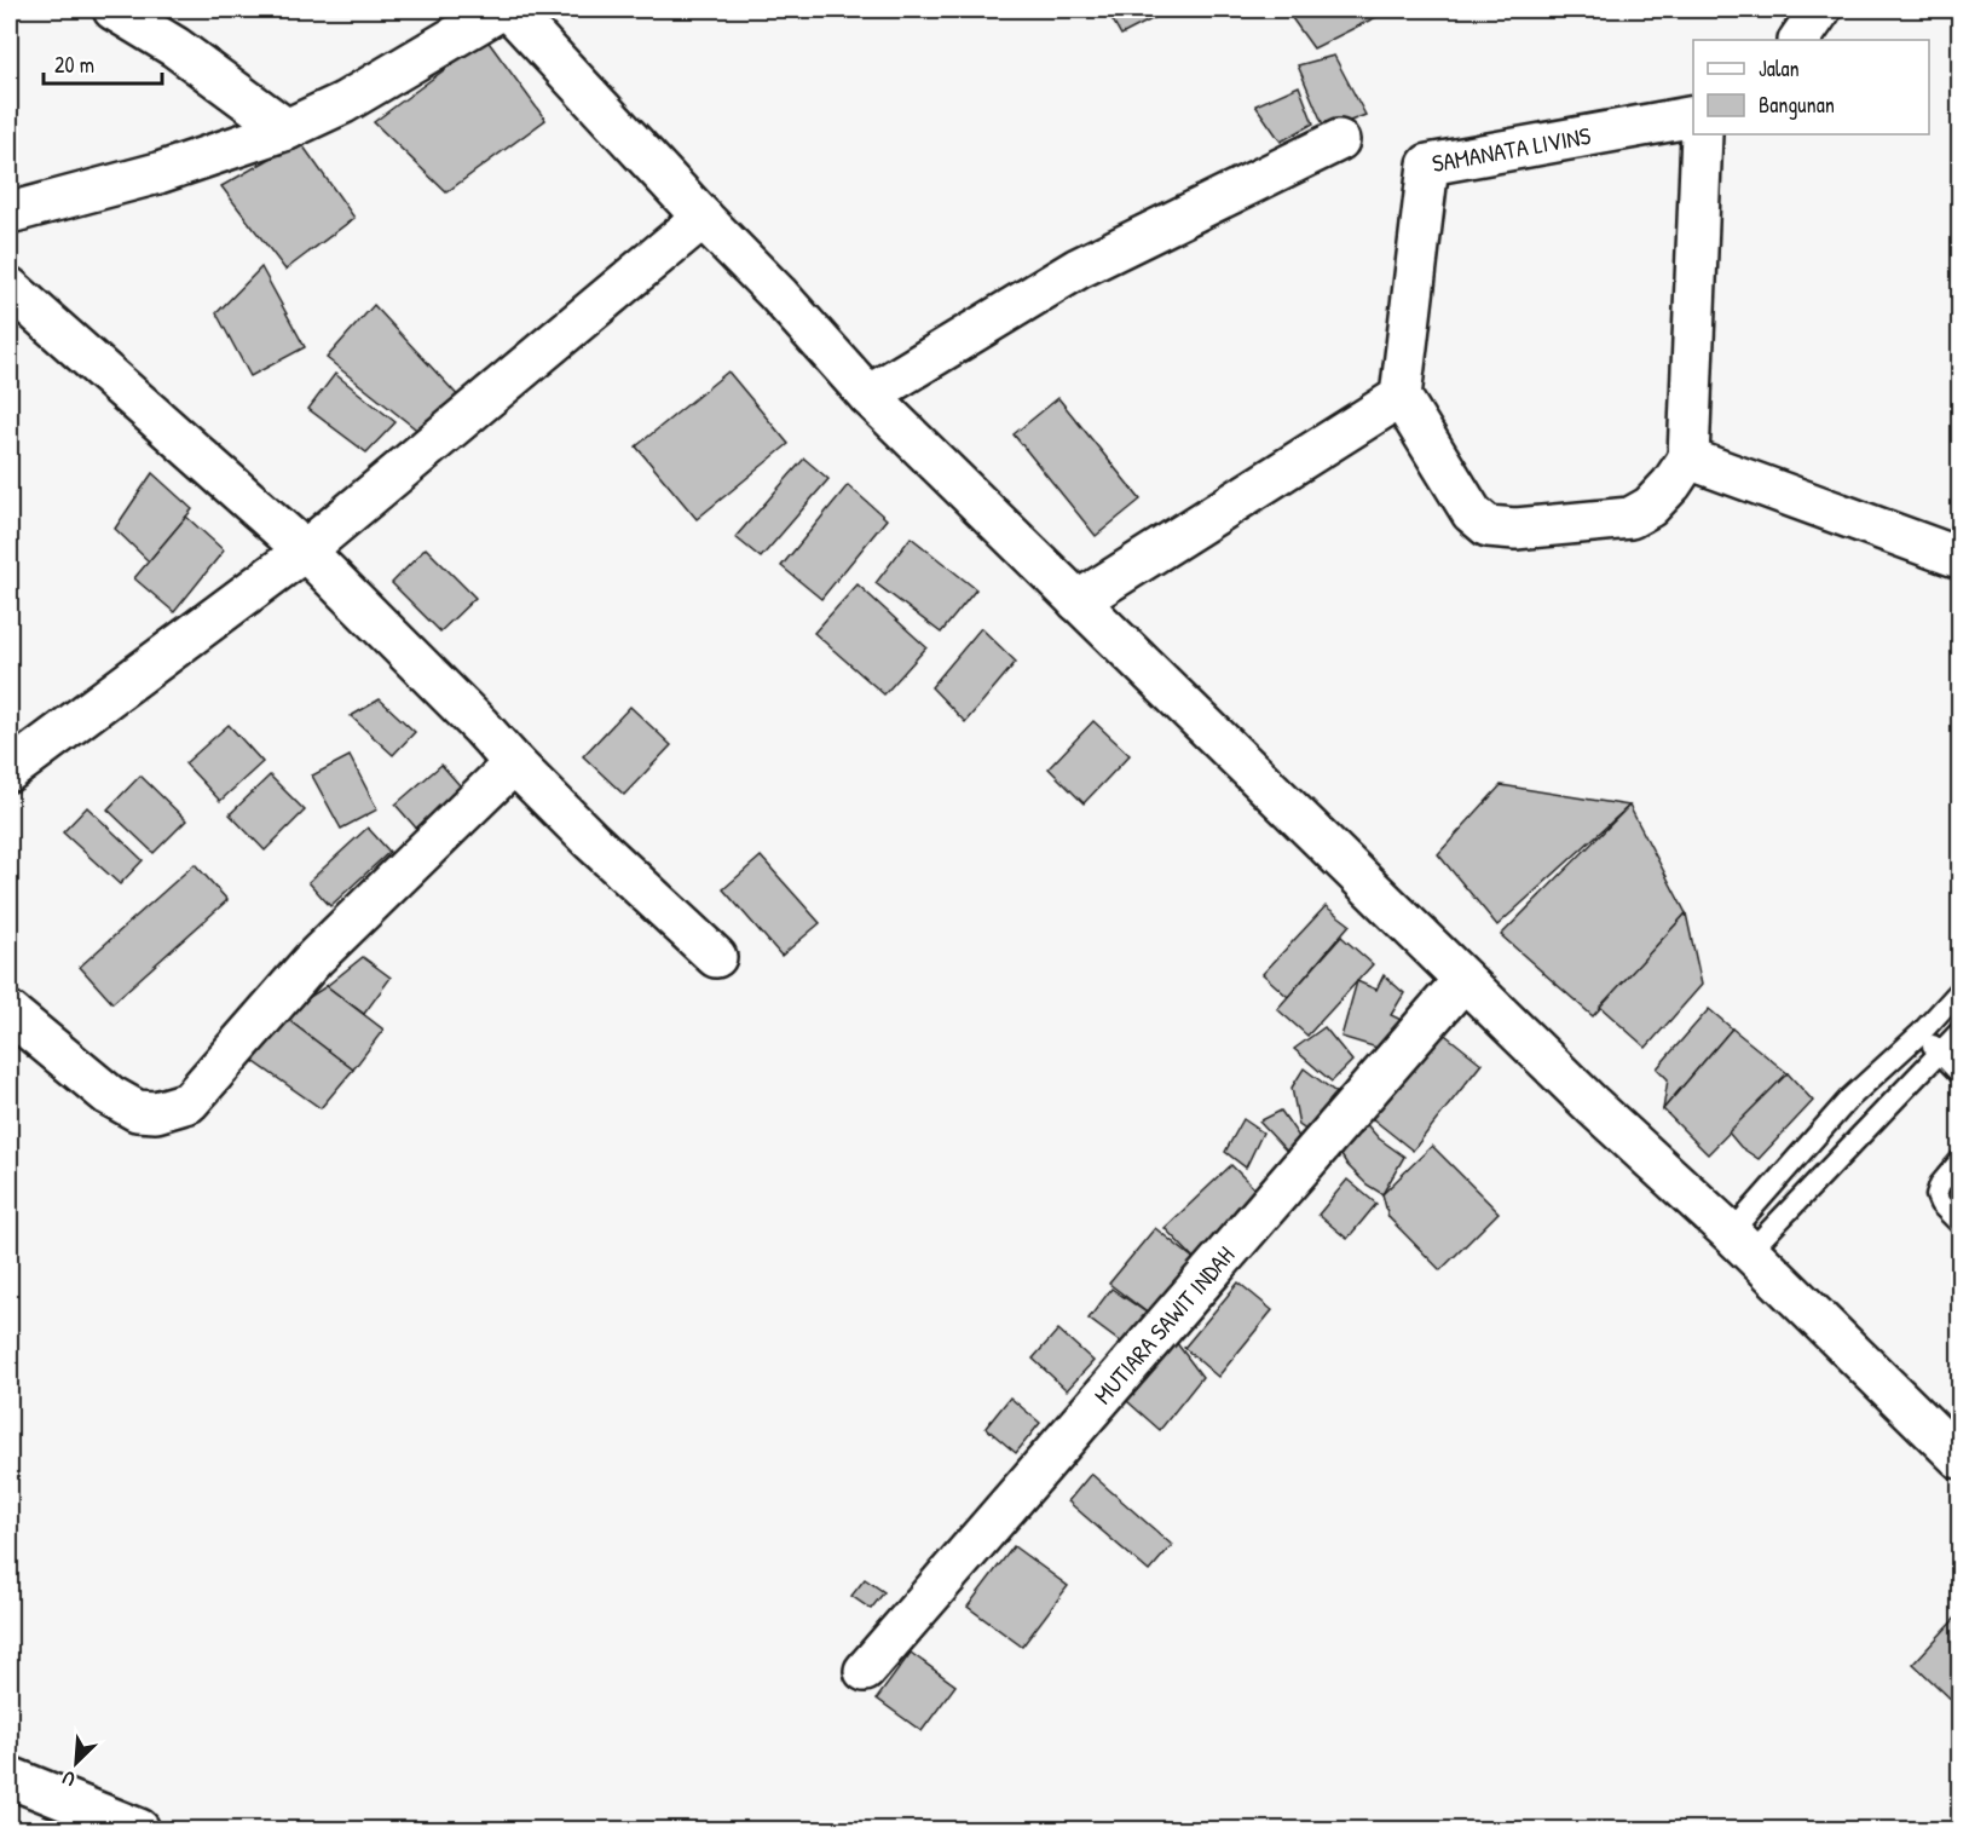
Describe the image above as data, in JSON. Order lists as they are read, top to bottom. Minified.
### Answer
{"streets":{"main road":["SAMANATA LIVINS","MUTIARA SAWIT INDAH"]},"legend":["Jalan","Bangunan"],"scale_bar":"20 m","north":"bottom left"}
